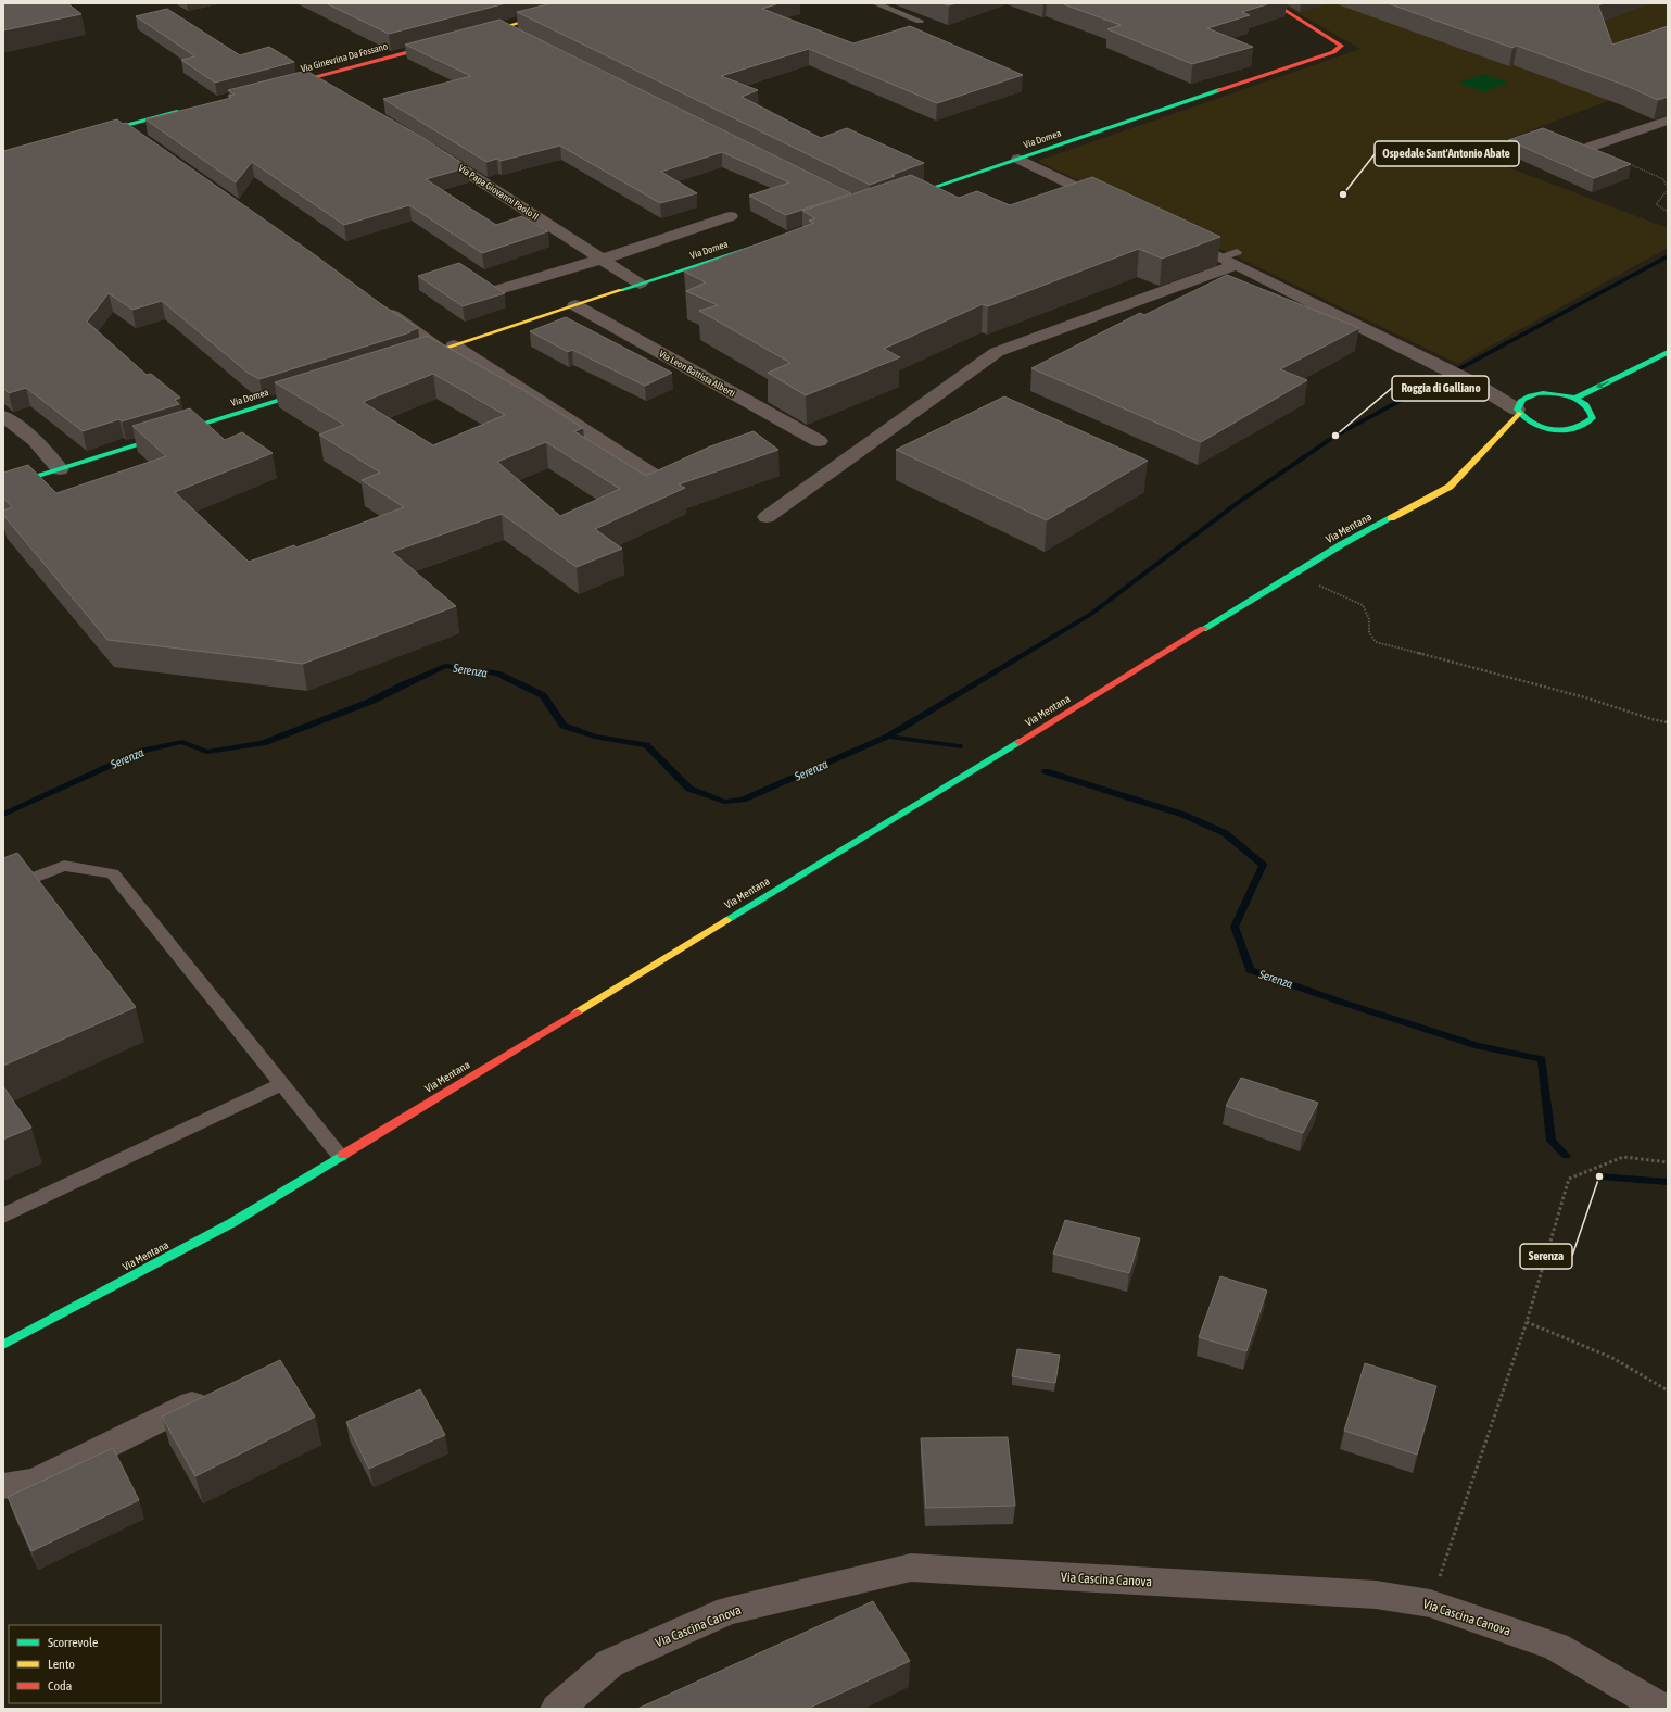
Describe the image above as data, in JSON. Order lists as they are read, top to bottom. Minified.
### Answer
{"streets":{"street":["Via Ginevrina Da Fossano","Via Domea","Via Papa Giovanni Paolo II","Via Leon Battista Alberti","Via Mentana","Via Cascina Canova"]},"crossings":[["Via Domea","Via Papa Giovanni Paolo II"],["Via Domea","Via Leon Battista Alberti"]],"water":["Serenza"],"places":["Ospedale Sant'Antonio Abate","Roggia di Galliano","Serenza"],"legend":["Scorrevole","Lento","Coda"]}
